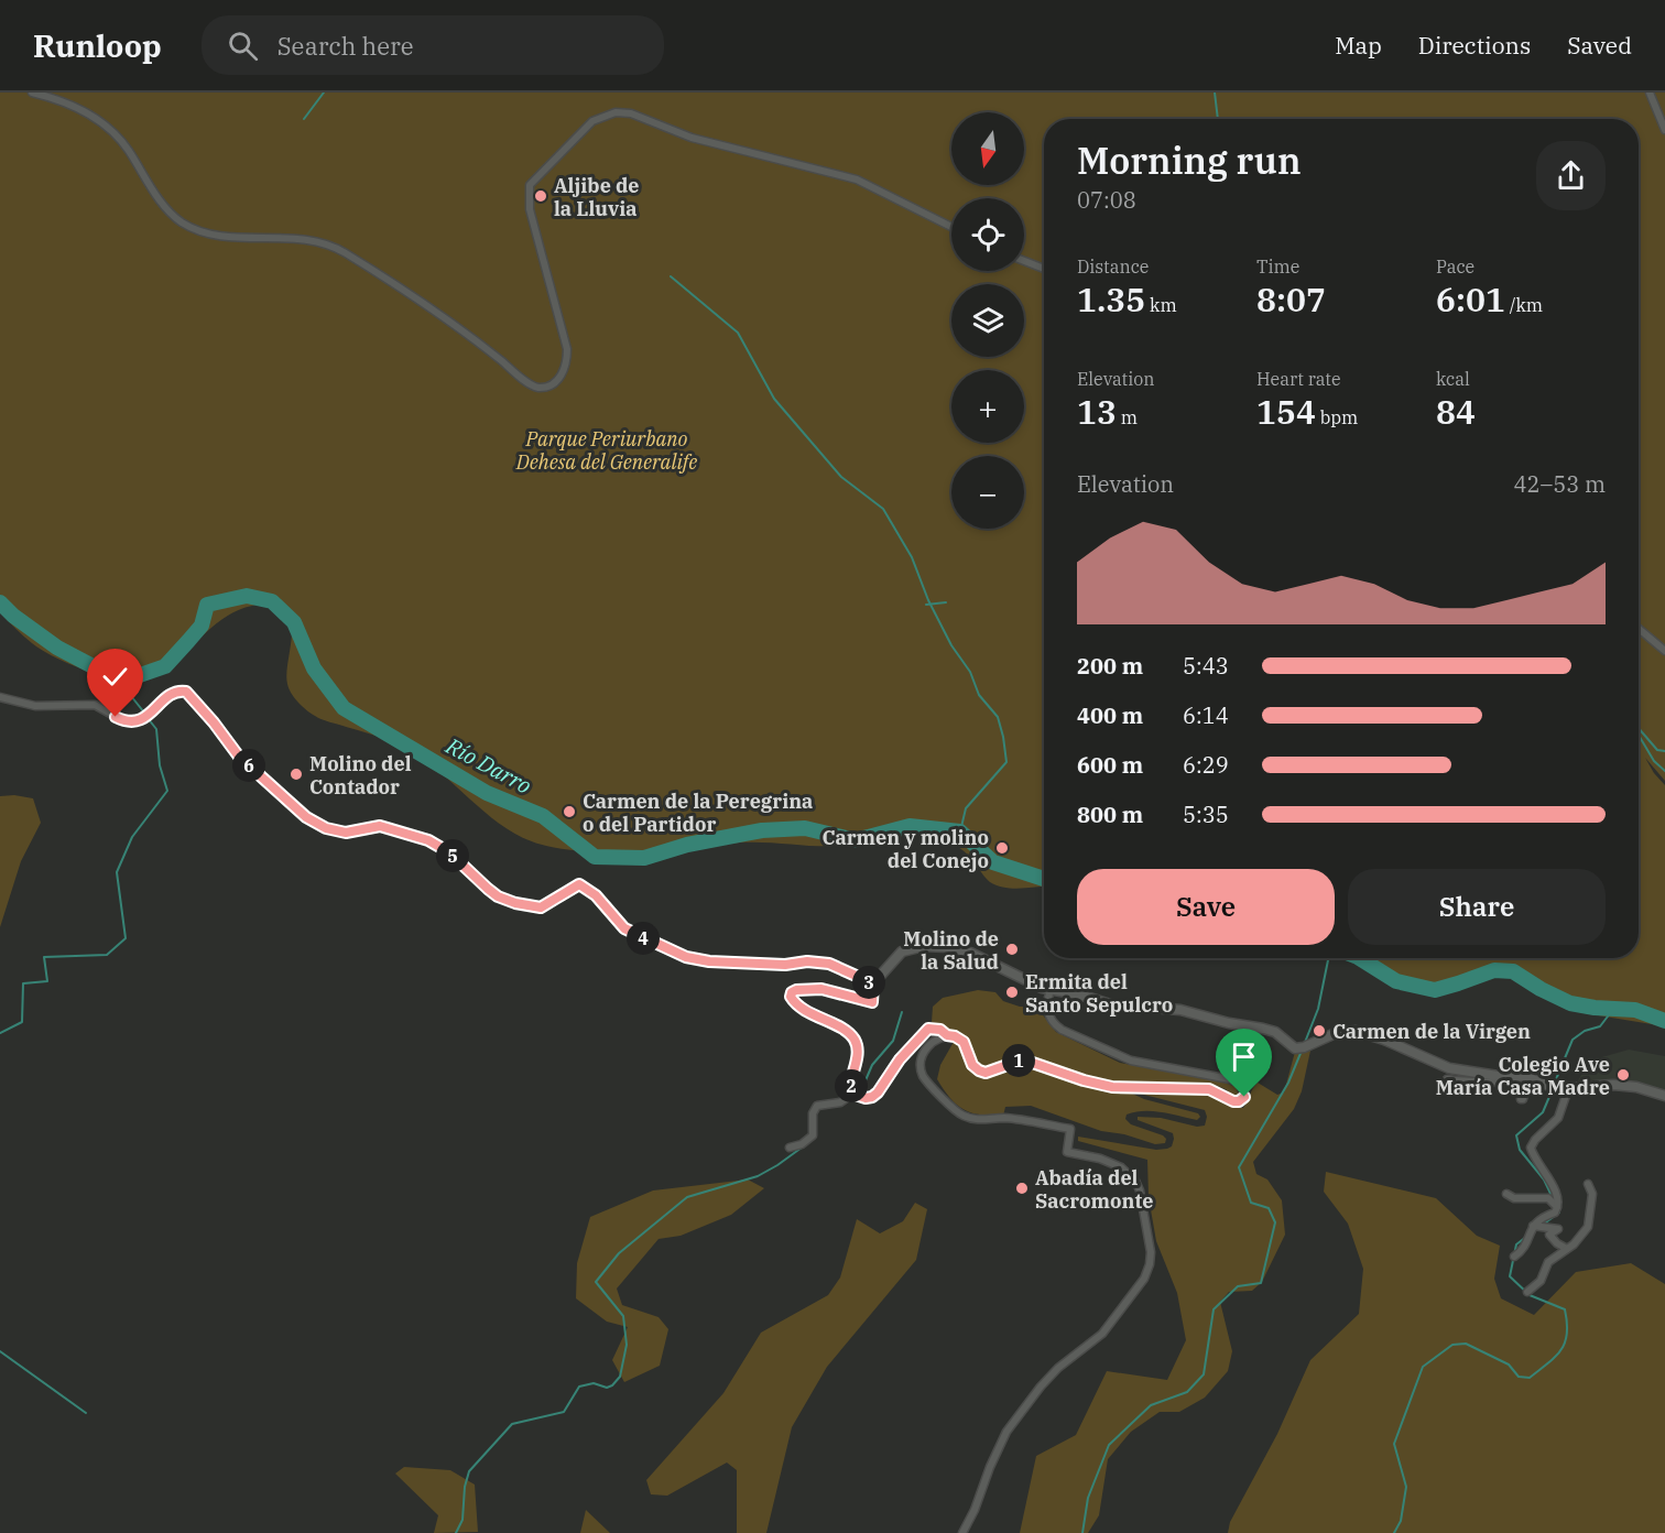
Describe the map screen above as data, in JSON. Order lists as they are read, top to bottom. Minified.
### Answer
{"water":["Río Darro"],"parks":["Parque Periurbano Dehesa del Generalife"],"places":["Aljibe de la Lluvia","Molino del Contador","Carmen de la Peregrina o del Partidor","Carmen y molino del Conejo","Molino de la Salud","Ermita del Santo Sepulcro","Carmen de la Virgen","Colegio Ave María Casa Madre","Abadía del Sacromonte"],"north":"bottom","page":{"header":"Runloop","search":"Search here","nav":["Map","Directions","Saved"],"map_buttons":["+","−"],"heading":["Morning run","07:08"],"stats":[["Distance","1.35 km"],["Time","8:07"],["Pace","6:01 /km"],["Elevation","13 m"],["Heart rate","154 bpm"],["kcal","84"]],"chart":["Elevation","42–53 m"],"list":[{"name":"200 m","note":"5:43"},{"name":"400 m","note":"6:14"},{"name":"600 m","note":"6:29"},{"name":"800 m","note":"5:35"}],"pins":["6","5","4","3","1","2"],"buttons":["Save","Share"]}}
